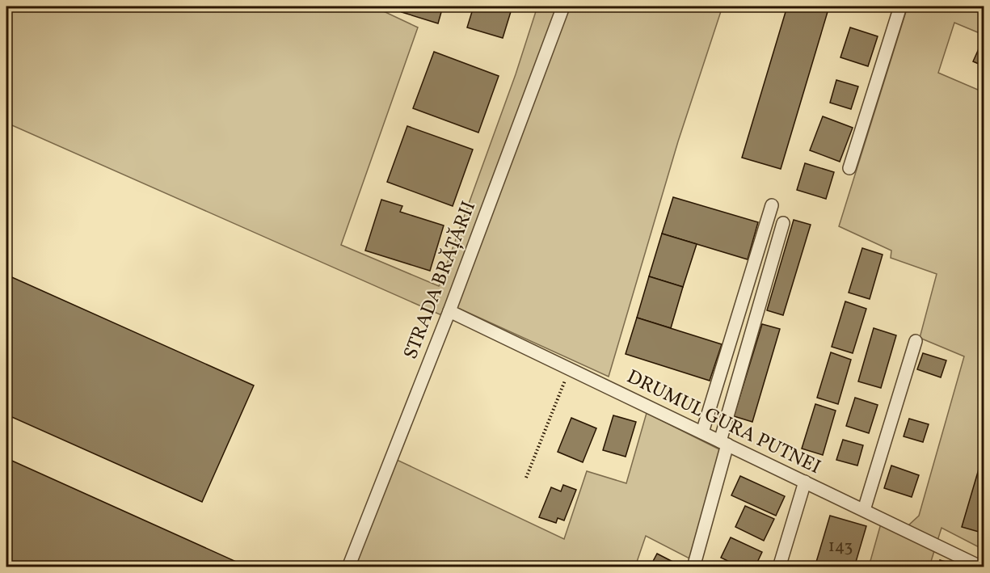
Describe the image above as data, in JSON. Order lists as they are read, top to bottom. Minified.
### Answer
{"streets":{"street":["STRADA BRĂȚĂRII","DRUMUL GURA PUTNEI"]},"crossings":[["STRADA BRĂȚĂRII","DRUMUL GURA PUTNEI"]],"house_numbers":["143"]}
